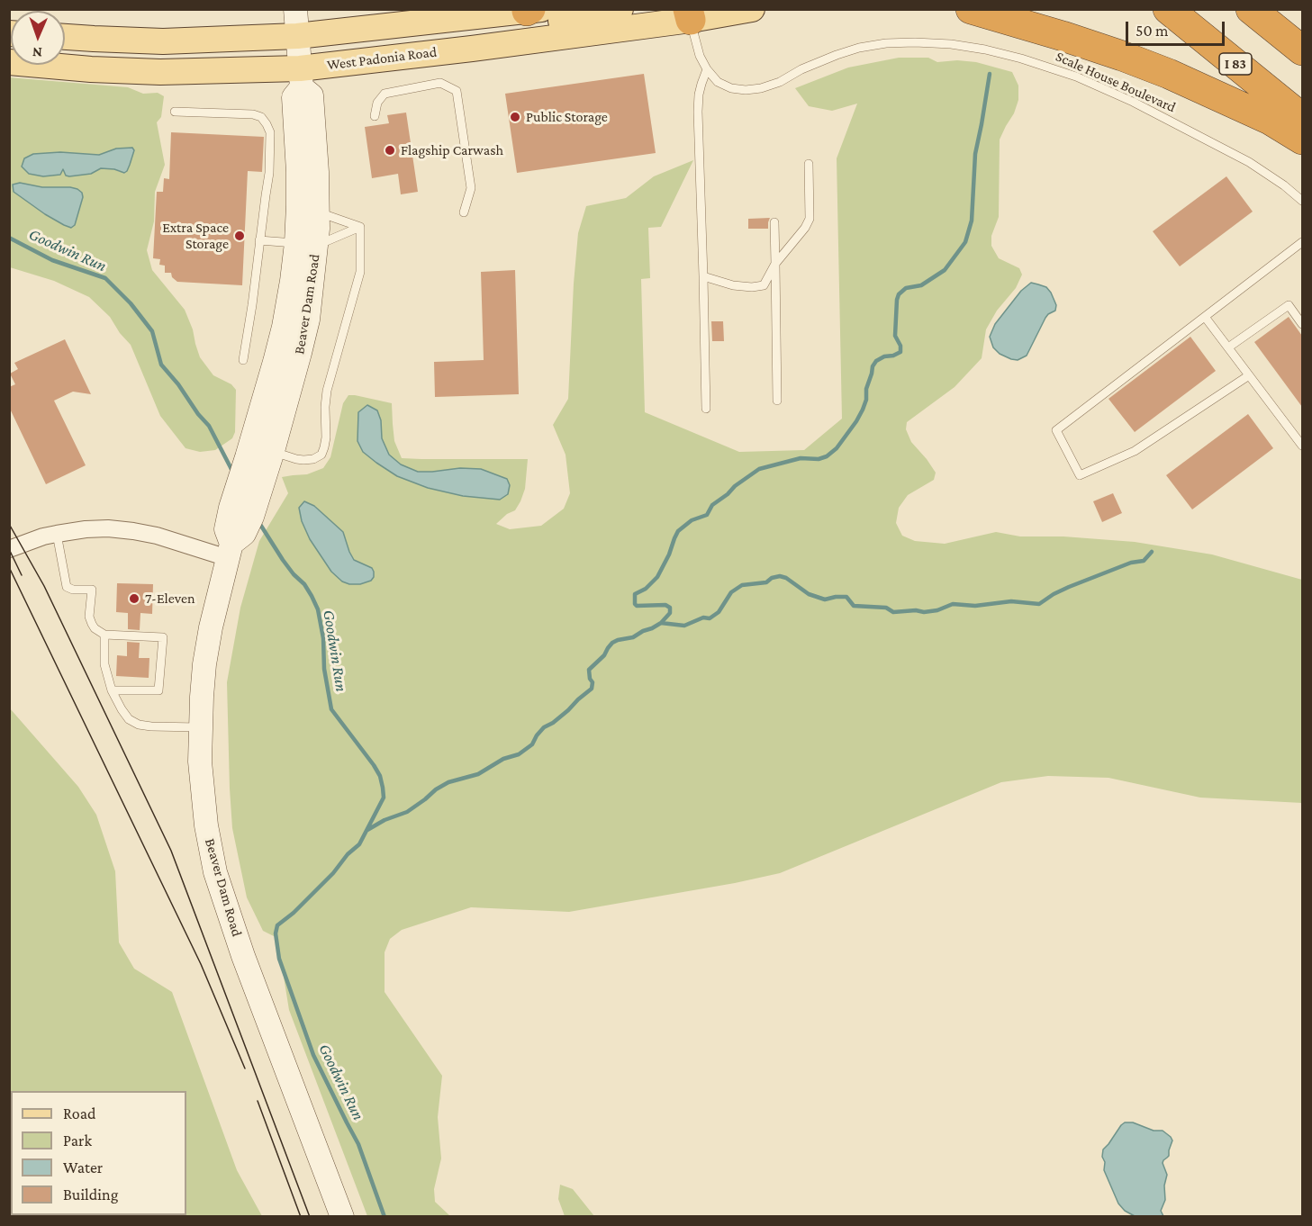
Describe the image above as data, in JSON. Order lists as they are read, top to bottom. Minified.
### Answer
{"streets":{"highway":["I 83"],"main road":["West Padonia Road","Beaver Dam Road"],"lane":["Scale House Boulevard"]},"crossings":[["West Padonia Road","Beaver Dam Road"]],"water":["Goodwin Run"],"places":["Public Storage","Flagship Carwash","Extra Space Storage","7-Eleven"],"legend":["Road","Park","Water","Building"],"scale_bar":"50 m","north":"bottom"}
